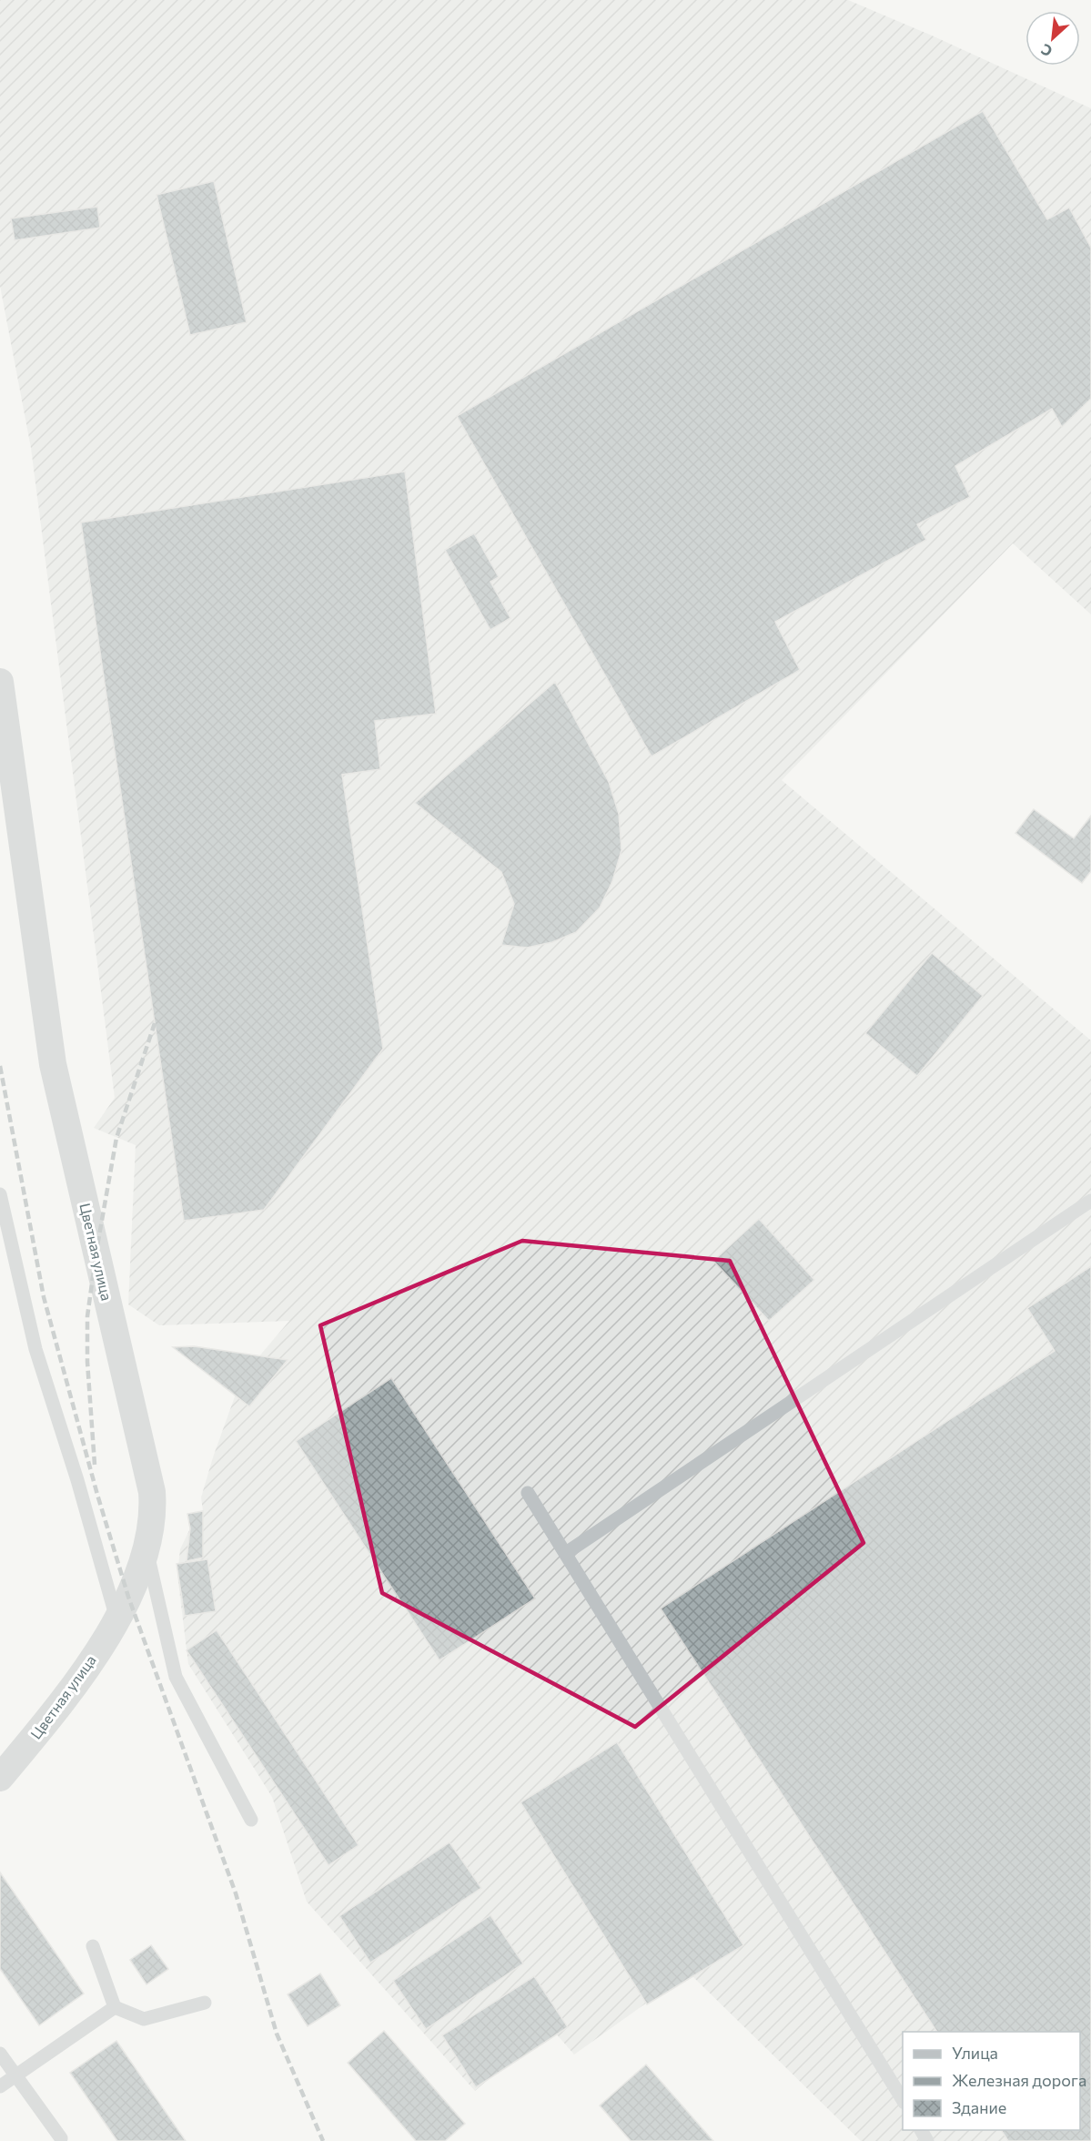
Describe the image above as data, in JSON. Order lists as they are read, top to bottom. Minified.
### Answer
{"streets":{"street":["Цветная улица"]},"legend":["Улица","Железная дорога","Здание"],"north":"bottom left"}
